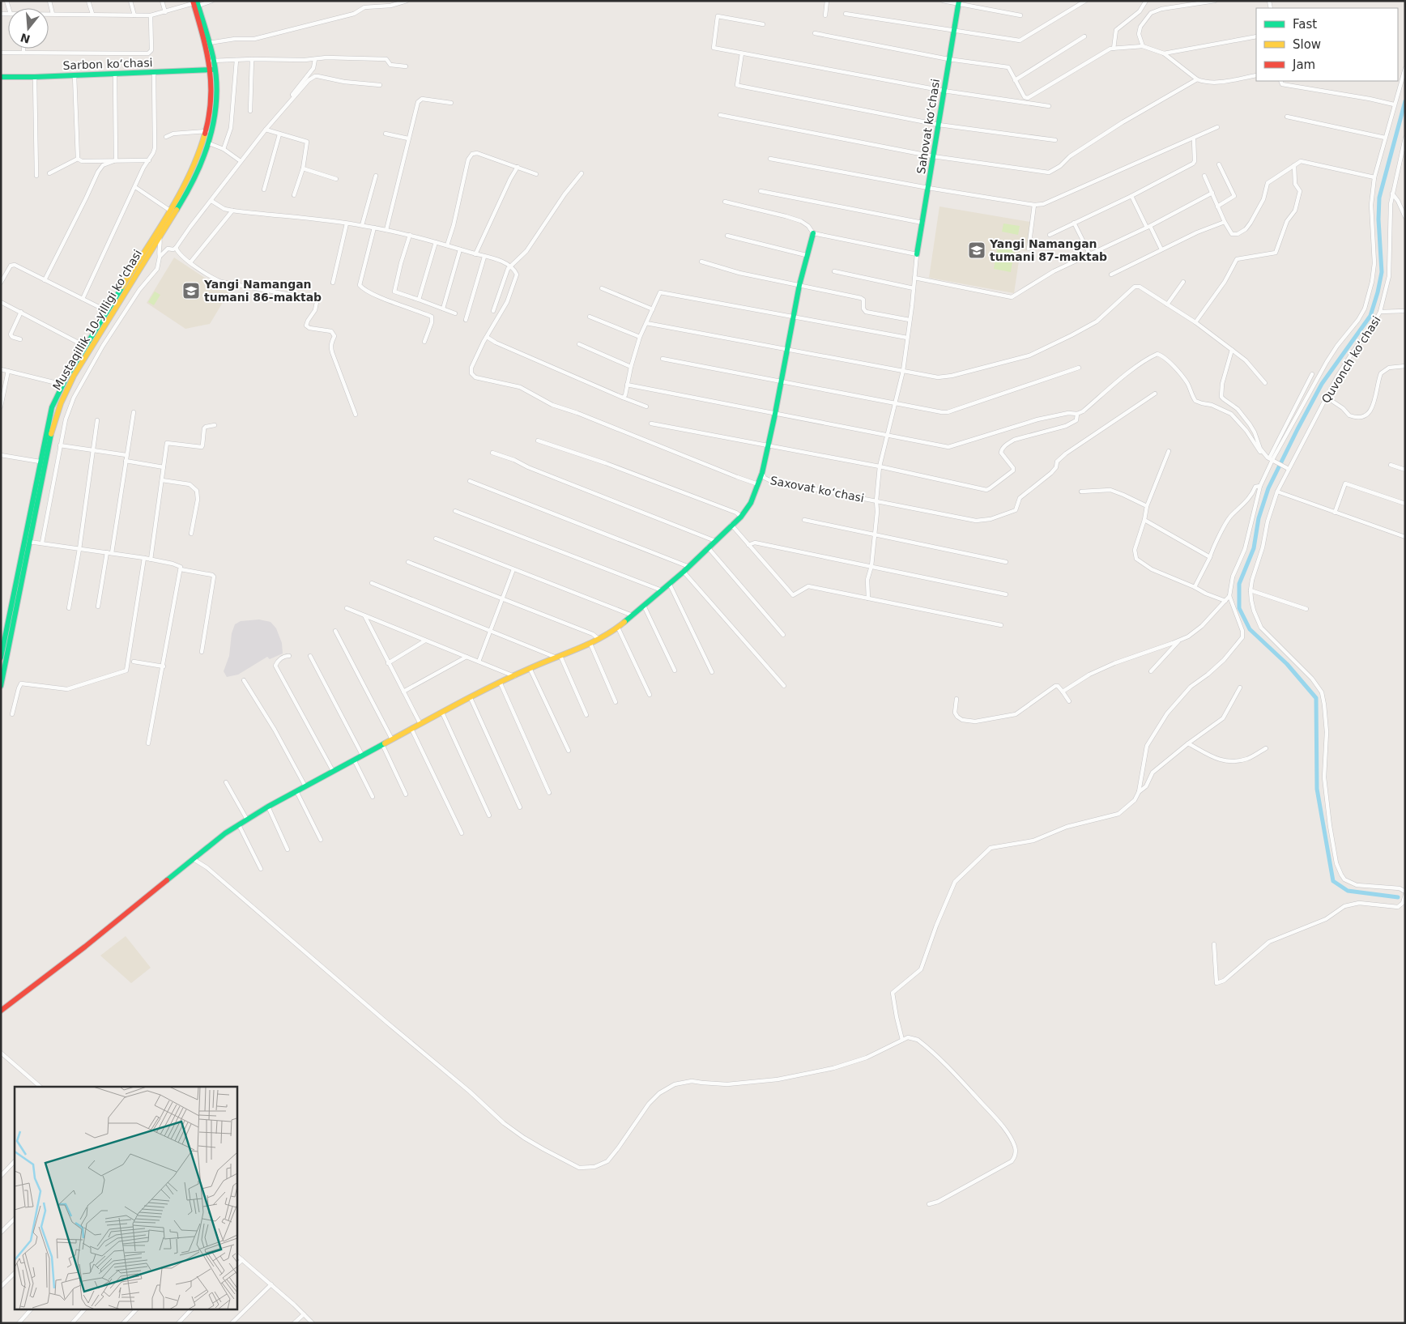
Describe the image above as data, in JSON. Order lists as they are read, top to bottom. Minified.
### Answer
{"streets":{"street":["Sarbon koʻchasi","Sahovat koʻchasi","Mustaqillik 10-yilligi ko'chasi","Quvonch koʻchasi","Saxovat koʻchasi"]},"crossings":[["Sarbon koʻchasi","Mustaqillik 10-yilligi ko'chasi"]],"places":{"school or university":["Yangi Namangan tumani 87-maktab","Yangi Namangan tumani 86-maktab"]},"legend":["Fast","Slow","Jam"],"north":"bottom"}
